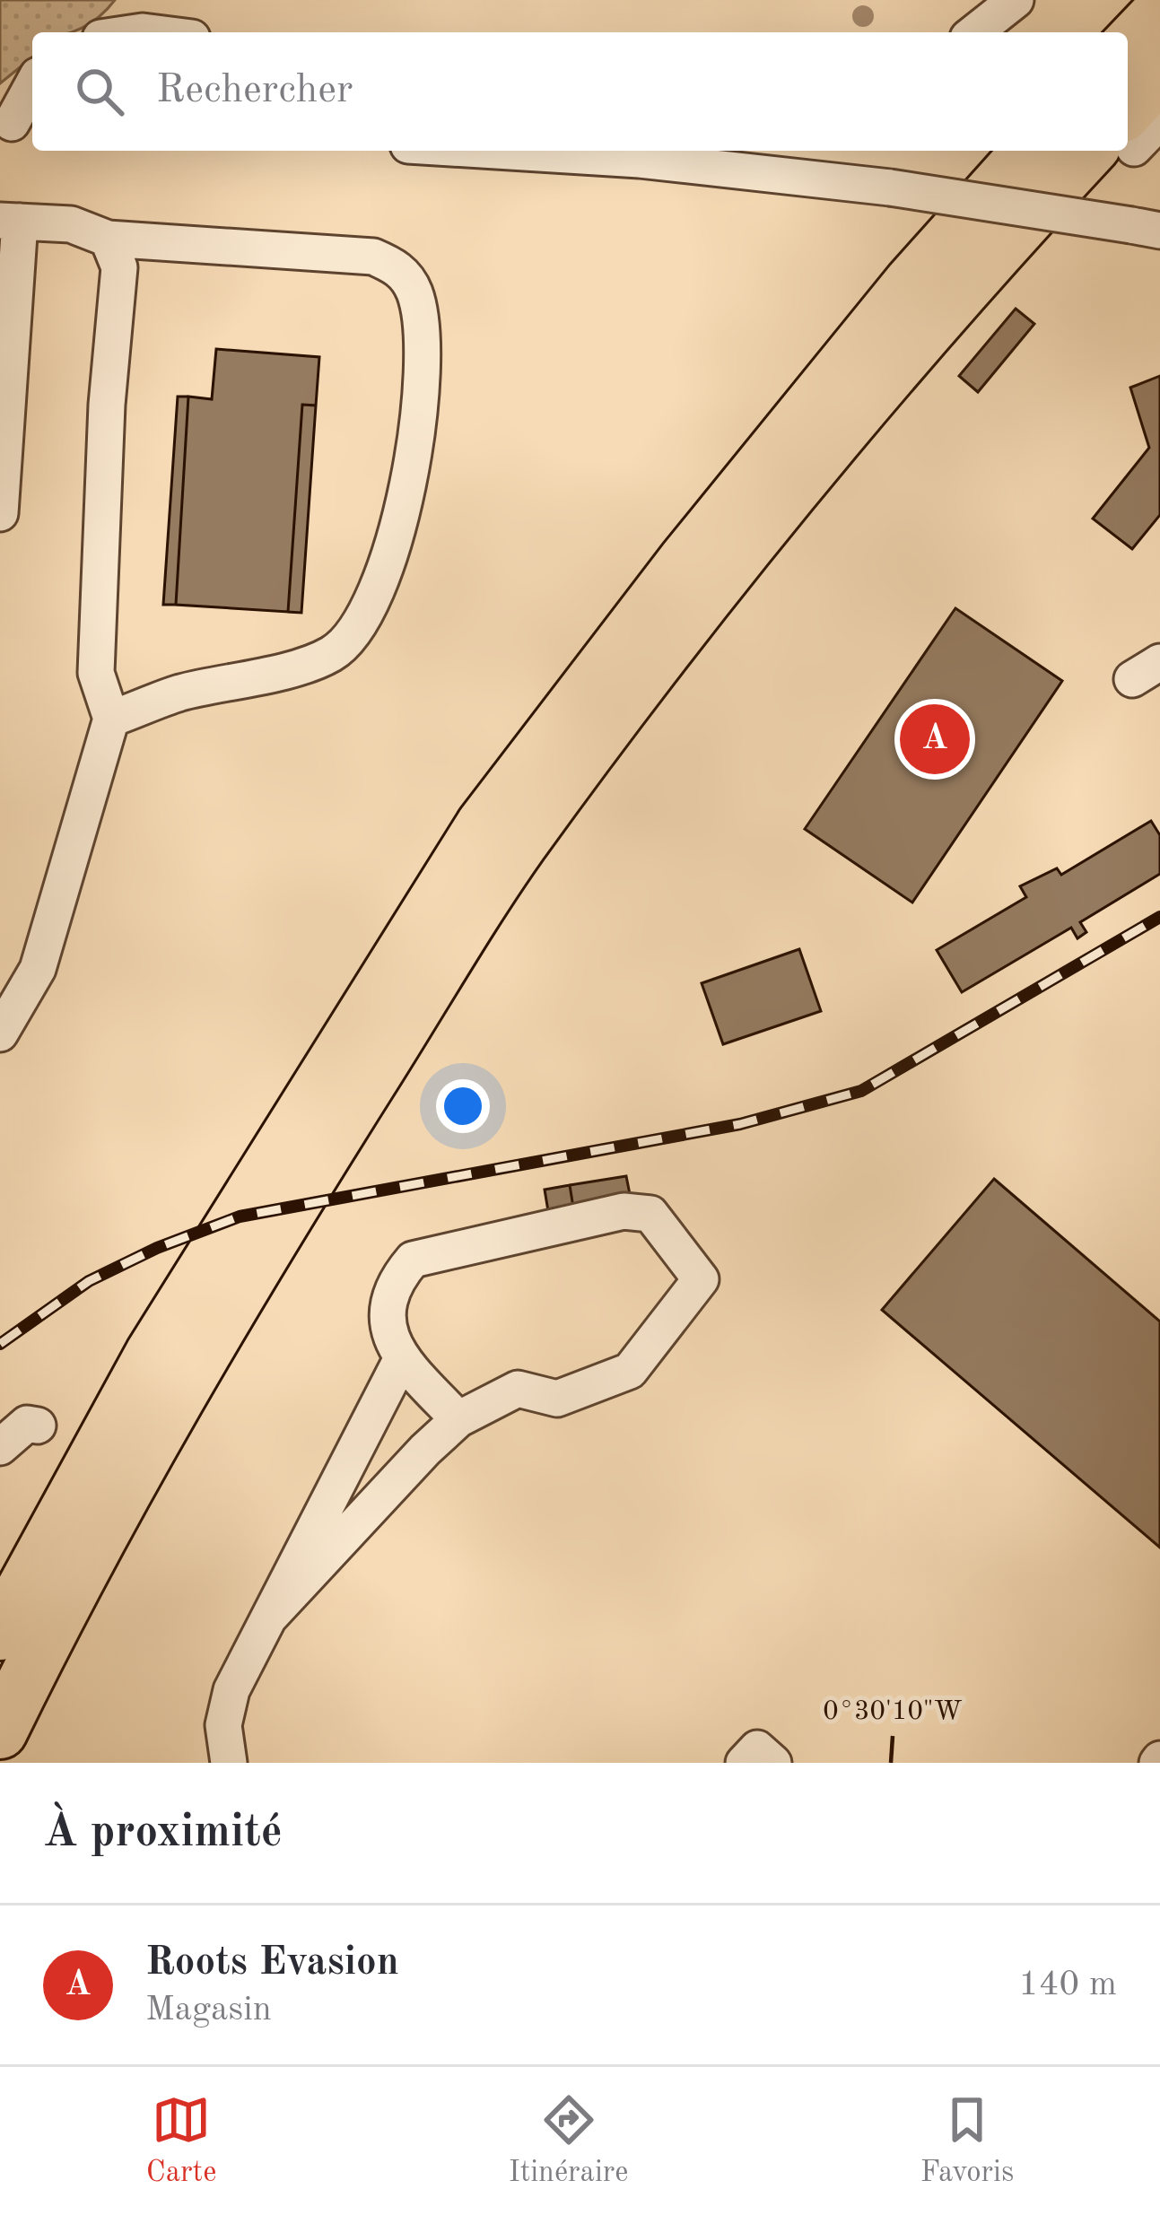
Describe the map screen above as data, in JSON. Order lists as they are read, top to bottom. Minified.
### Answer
{"page":{"search":"Rechercher","pins":"A","heading":"À proximité","list":[{"mark":"A","name":"Roots Evasion","note":"Magasin","value":"140 m"}],"nav":["Carte","Itinéraire","Favoris"]},"coordinates":["0°30'10\"W"]}
